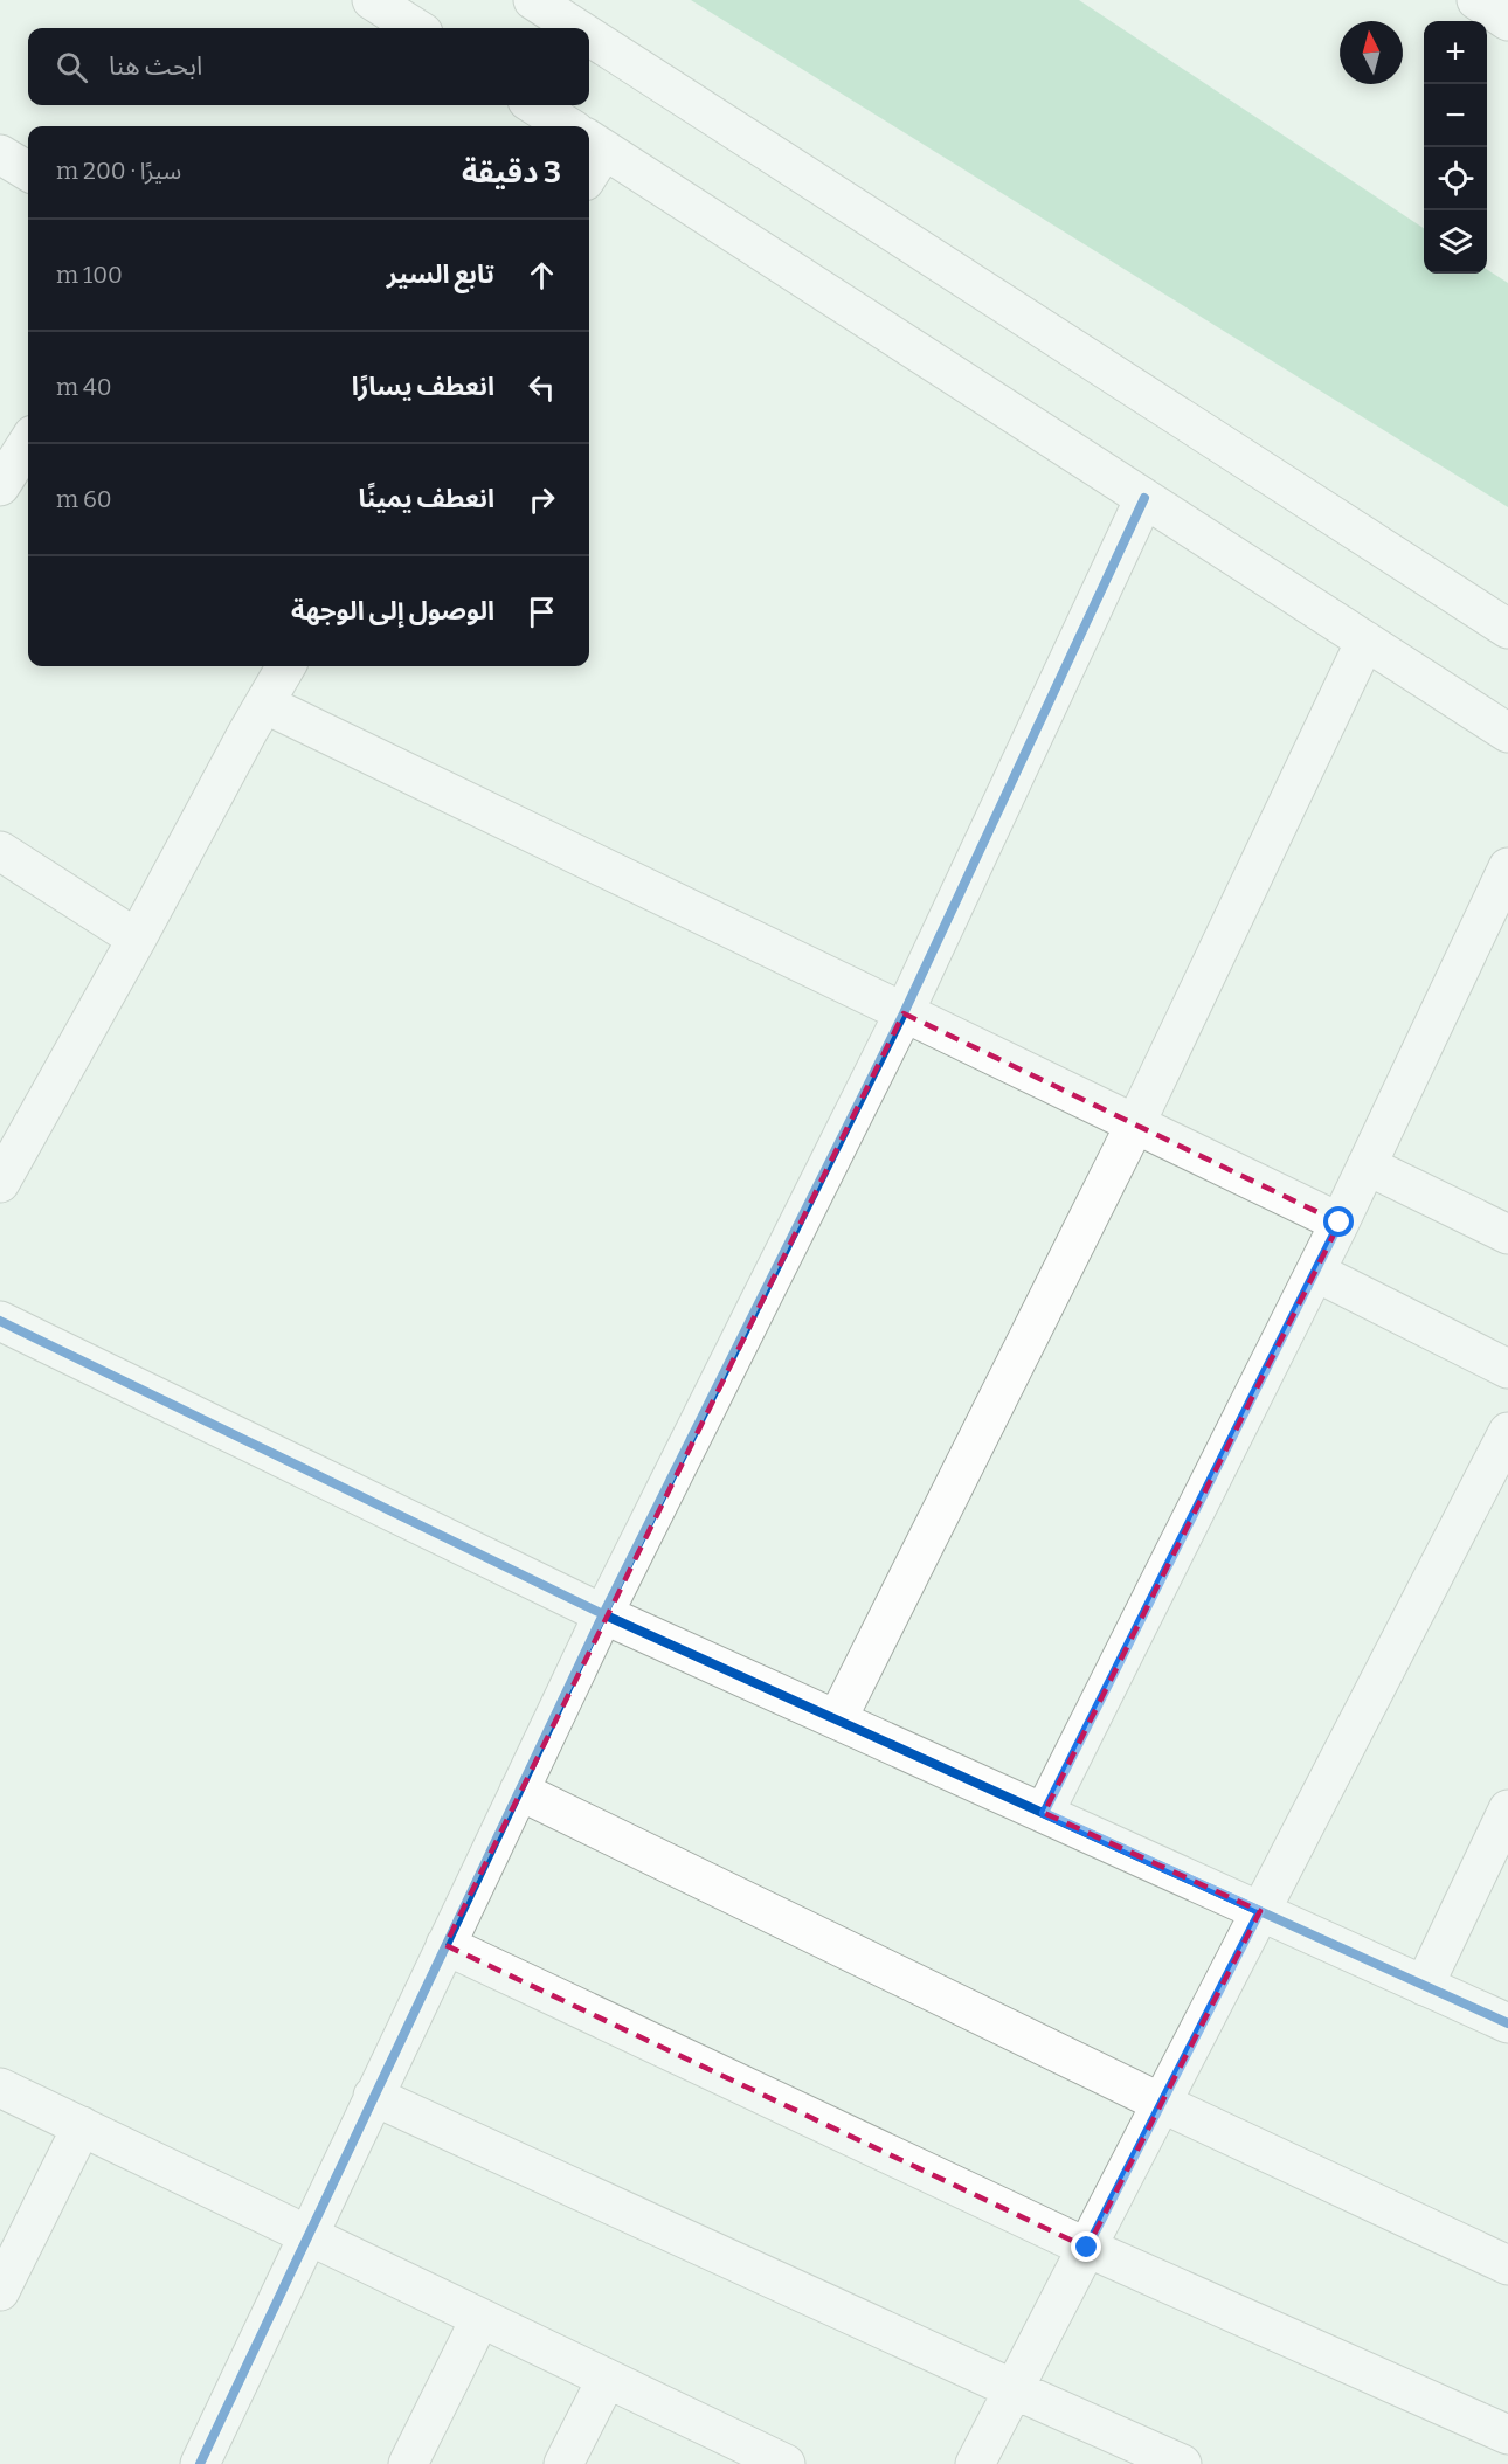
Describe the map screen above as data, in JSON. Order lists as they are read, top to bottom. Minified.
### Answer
{"north":"top","page":{"map_buttons":["+","−"],"search":"ابحث هنا","heading":["3 دقيقة","سيرًا · 200 m"],"list":[["تابع السير","100 m"],["انعطف يسارًا","40 m"],["انعطف يمينًا","60 m"],"الوصول إلى الوجهة"]}}
